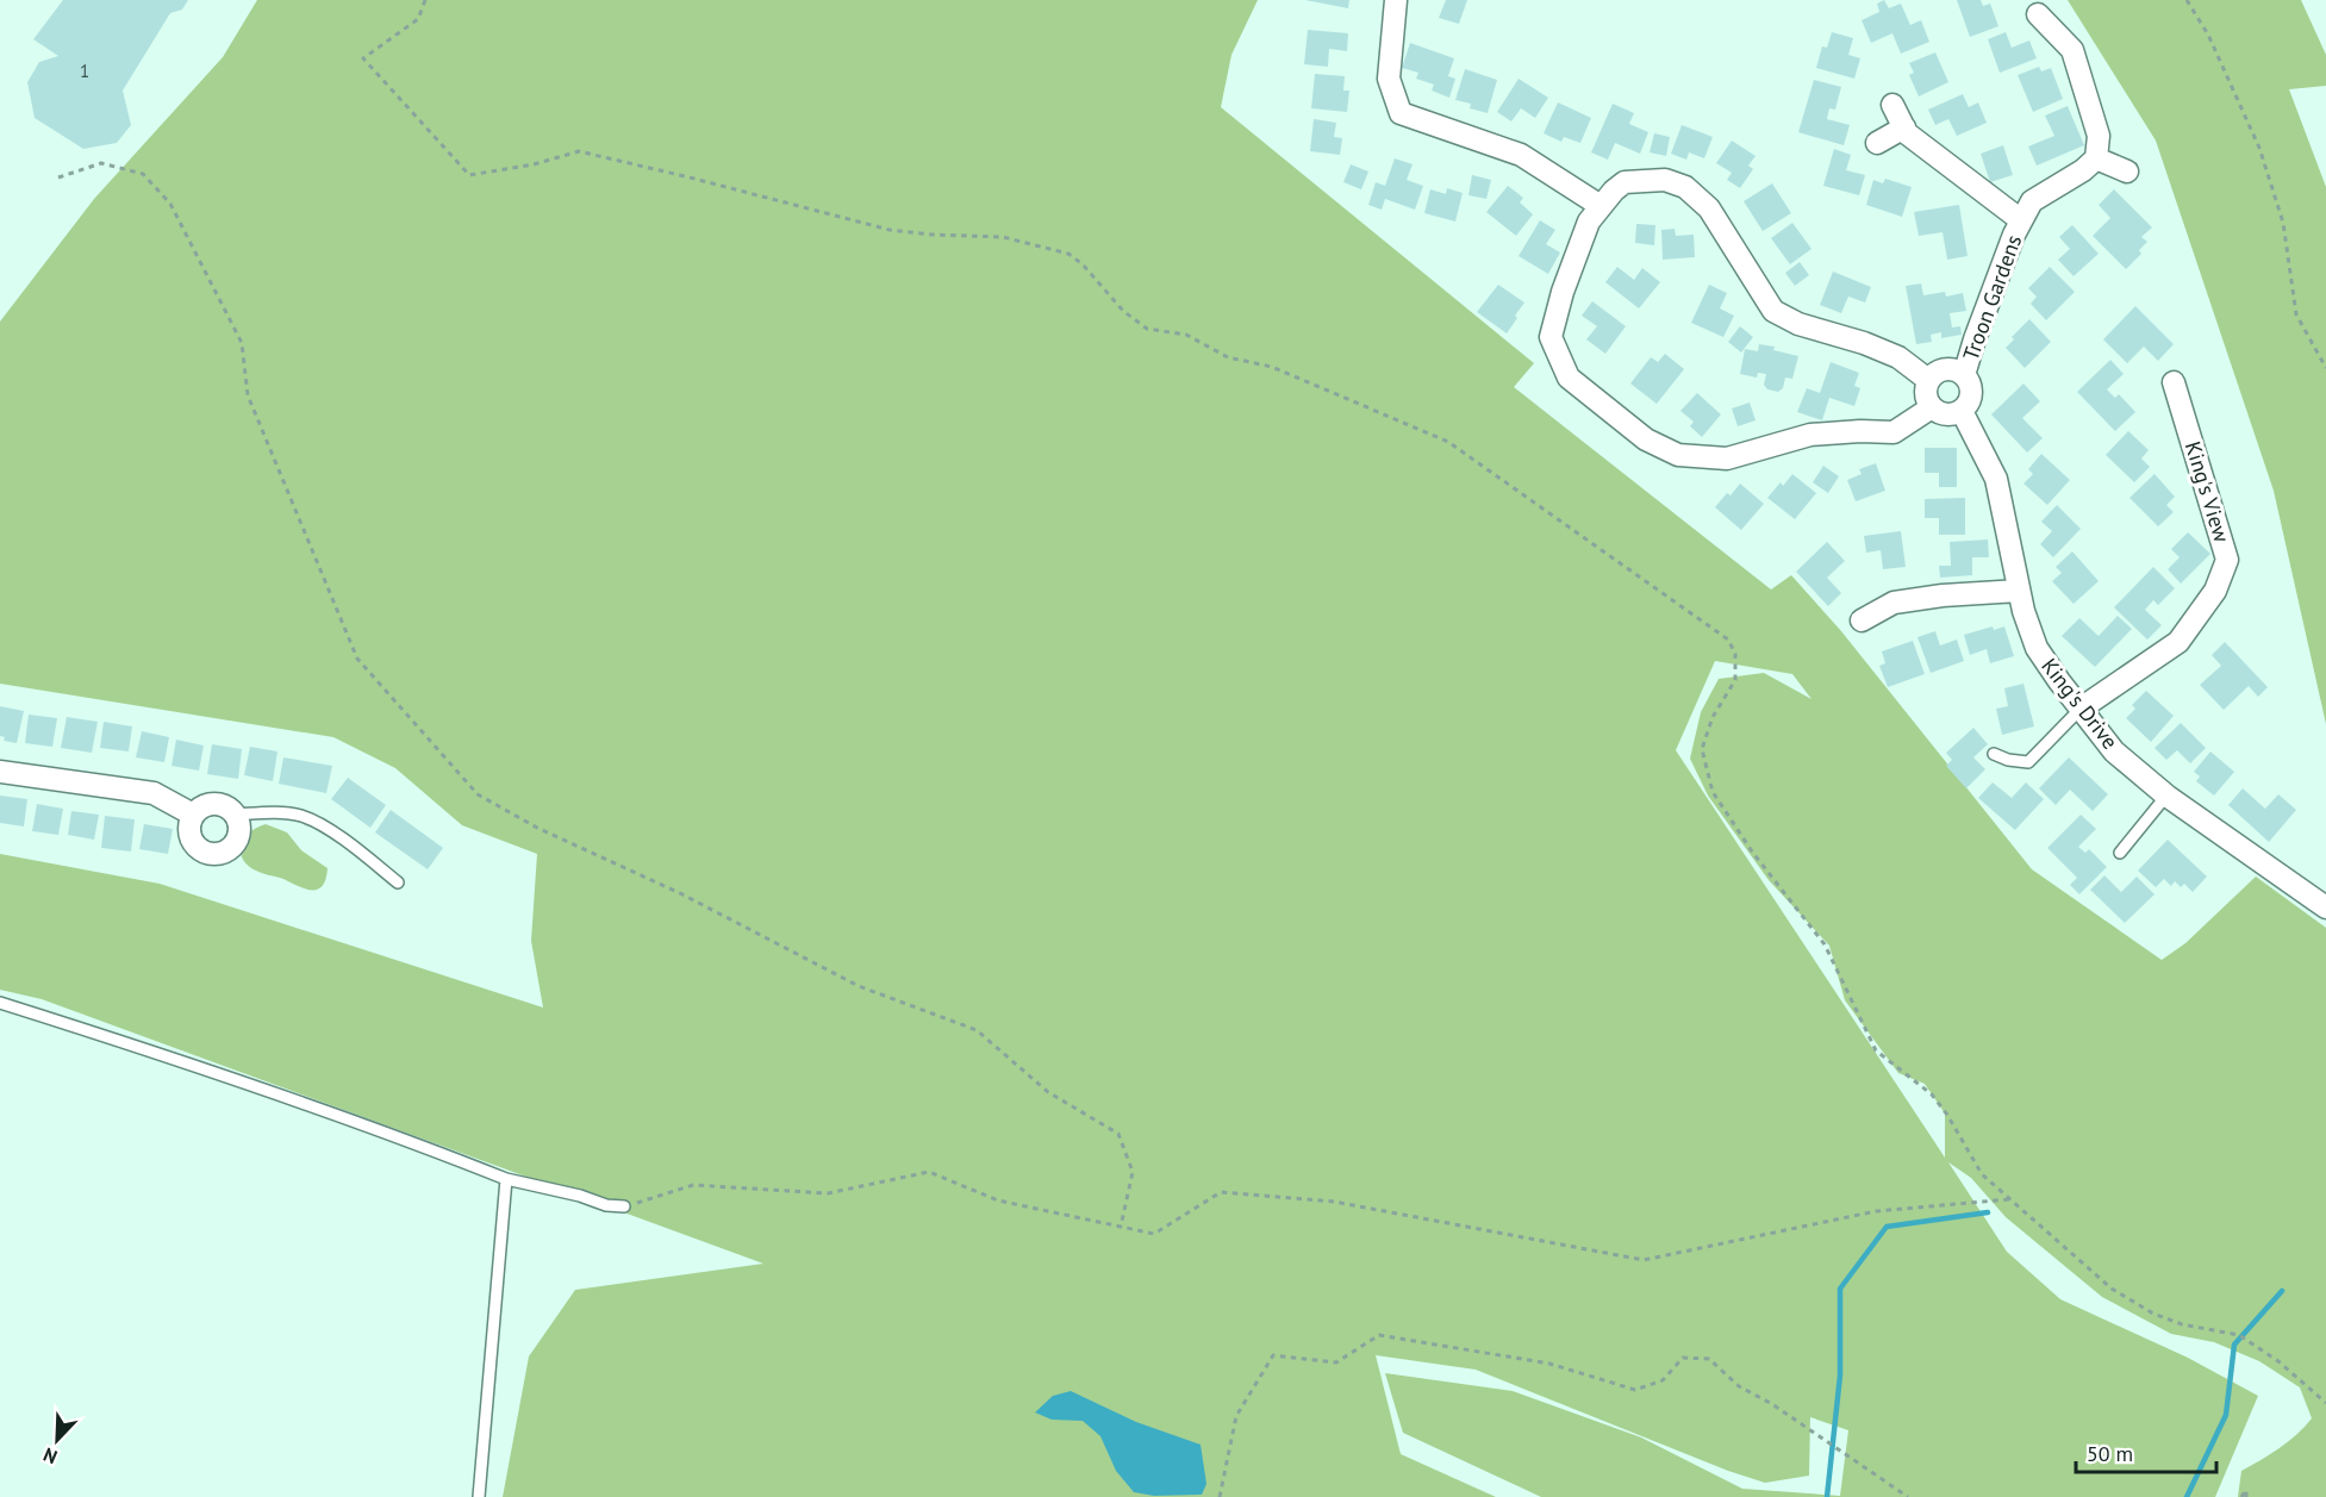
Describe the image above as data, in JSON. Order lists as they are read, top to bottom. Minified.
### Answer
{"streets":{"street":["Troon Gardens","King's View","King's Drive"]},"crossings":[["Troon Gardens","King's Drive"],["King's View","King's Drive"]],"house_numbers":["1"],"scale_bar":"50 m","north":"bottom left"}
